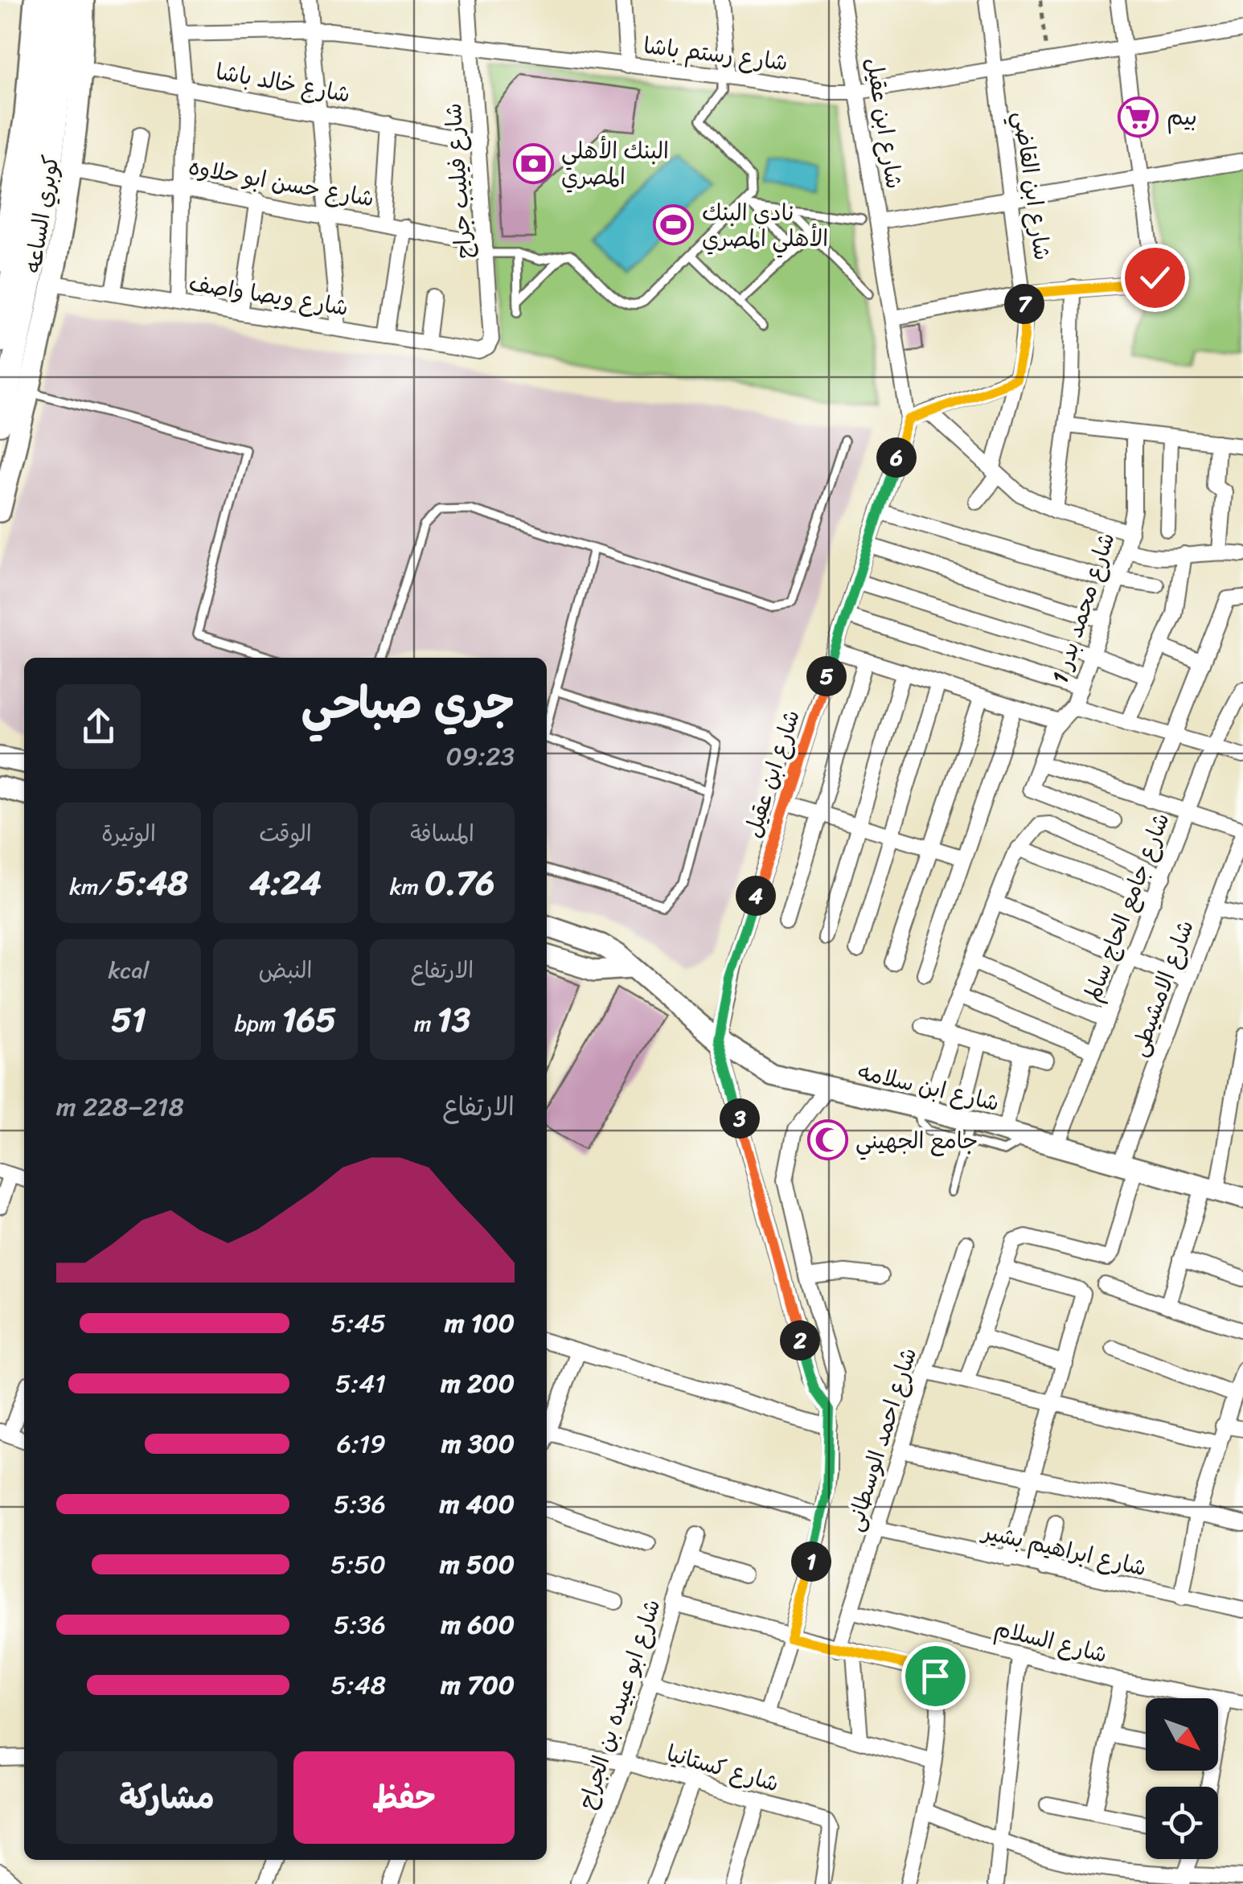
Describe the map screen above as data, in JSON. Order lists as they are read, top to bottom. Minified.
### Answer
{"streets":{"main road":["كوبري الساعه"],"street":["شارع رستم باشا","شارع خالد باشا","شارع ابن عقيل","شارع فيليب جراح","شارع حسن ابو حلاوه","شارع ابن القاضي","شارع ويصا واصف","شارع محمد بدر 1","شارع جامع الحاج سالم","شارع الامشيطى","شارع ابن سلامه","شارع احمد الوسطانى","شارع ابراهيم بشير","شارع السلام","شارع ابو عبيده بن الجراح","شارع كستانيا"]},"crossings":[["شارع رستم باشا","شارع ابن عقيل"],["شارع رستم باشا","شارع فيليب جراح"],["شارع رستم باشا","شارع ابن القاضي"],["شارع خالد باشا","شارع فيليب جراح"],["شارع ابن عقيل","شارع ابن سلامه"],["شارع فيليب جراح","شارع حسن ابو حلاوه"],["شارع فيليب جراح","شارع ويصا واصف"],["شارع جامع الحاج سالم","شارع ابن سلامه"],["شارع الامشيطى","شارع ابن سلامه"],["شارع احمد الوسطانى","شارع ابراهيم بشير"],["شارع احمد الوسطانى","شارع السلام"],["شارع ابو عبيده بن الجراح","شارع كستانيا"]],"places":{"supermarket":["بيم"],"bank":["البنك الأهلي المصري"],"sports":["نادي البنك الأهلي المصري"],"mosque":["جامع الجهيني"]},"north":"bottom right","page":{"pins":["7","6","5","4","3","2","1"],"heading":["جري صباحي","09:23"],"stats":[["المسافة","0.76 km"],["الوقت","4:24"],["الوتيرة","5:48 /km"],["الارتفاع","13 m"],["النبض","165 bpm"],["kcal","51"]],"chart":["الارتفاع","218–228 m"],"list":[{"name":"100 m","note":"5:45"},{"name":"200 m","note":"5:41"},{"name":"300 m","note":"6:19"},{"name":"400 m","note":"5:36"},{"name":"500 m","note":"5:50"},{"name":"600 m","note":"5:36"},{"name":"700 m","note":"5:48"}],"buttons":["حفظ","مشاركة"]}}
